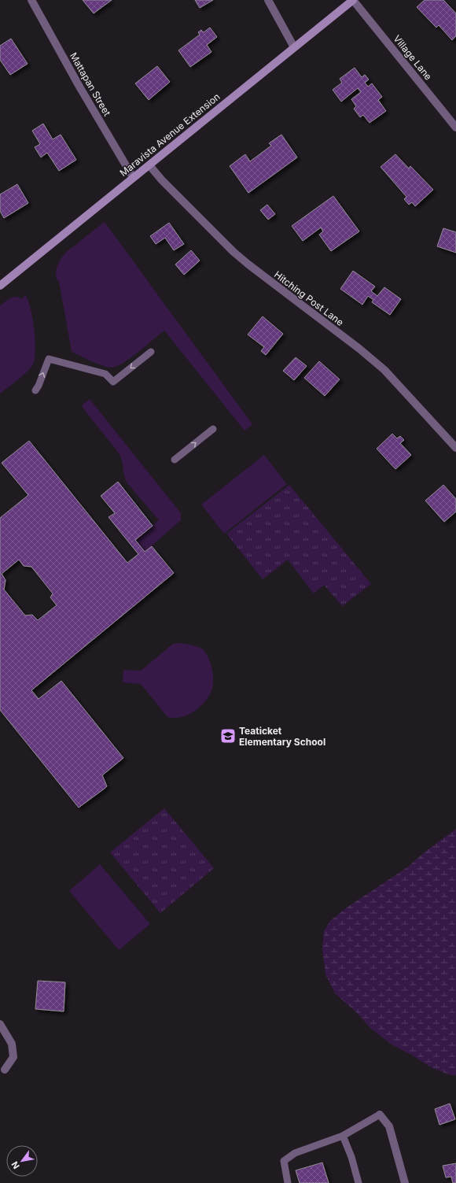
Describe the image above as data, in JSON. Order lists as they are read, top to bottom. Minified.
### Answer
{"streets":{"main road":["Maravista Avenue Extension"],"street":["Village Lane","Mattapan Street","Hitching Post Lane"]},"crossings":[["Village Lane","Maravista Avenue Extension"],["Mattapan Street","Maravista Avenue Extension"],["Maravista Avenue Extension","Hitching Post Lane"]],"places":{"school or university":["Teaticket Elementary School"]},"north":"bottom left"}
